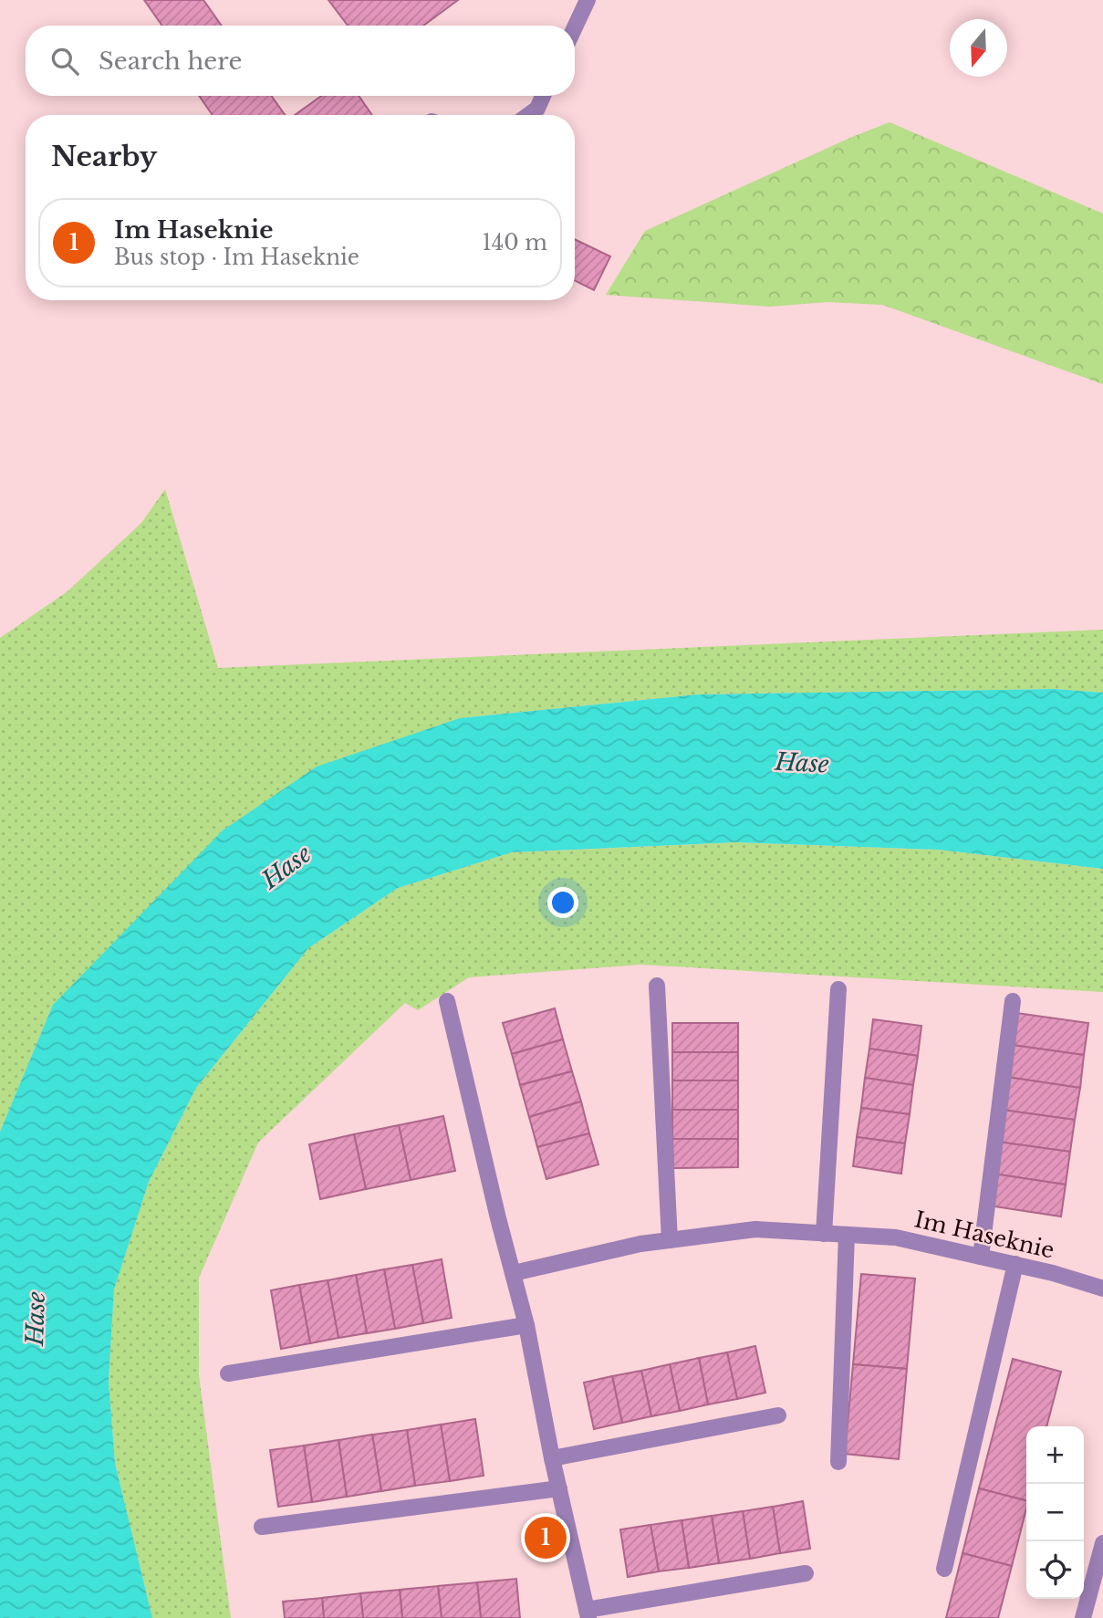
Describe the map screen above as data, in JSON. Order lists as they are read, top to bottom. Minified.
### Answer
{"streets":{"street":["Im Haseknie"]},"water":["Hase"],"north":"bottom","page":{"search":"Search here","heading":"Nearby","list":[{"mark":"1","name":"Im Haseknie","note":"Bus stop · Im Haseknie","value":"140 m"}],"map_buttons":["+","−"],"pins":"1"}}
